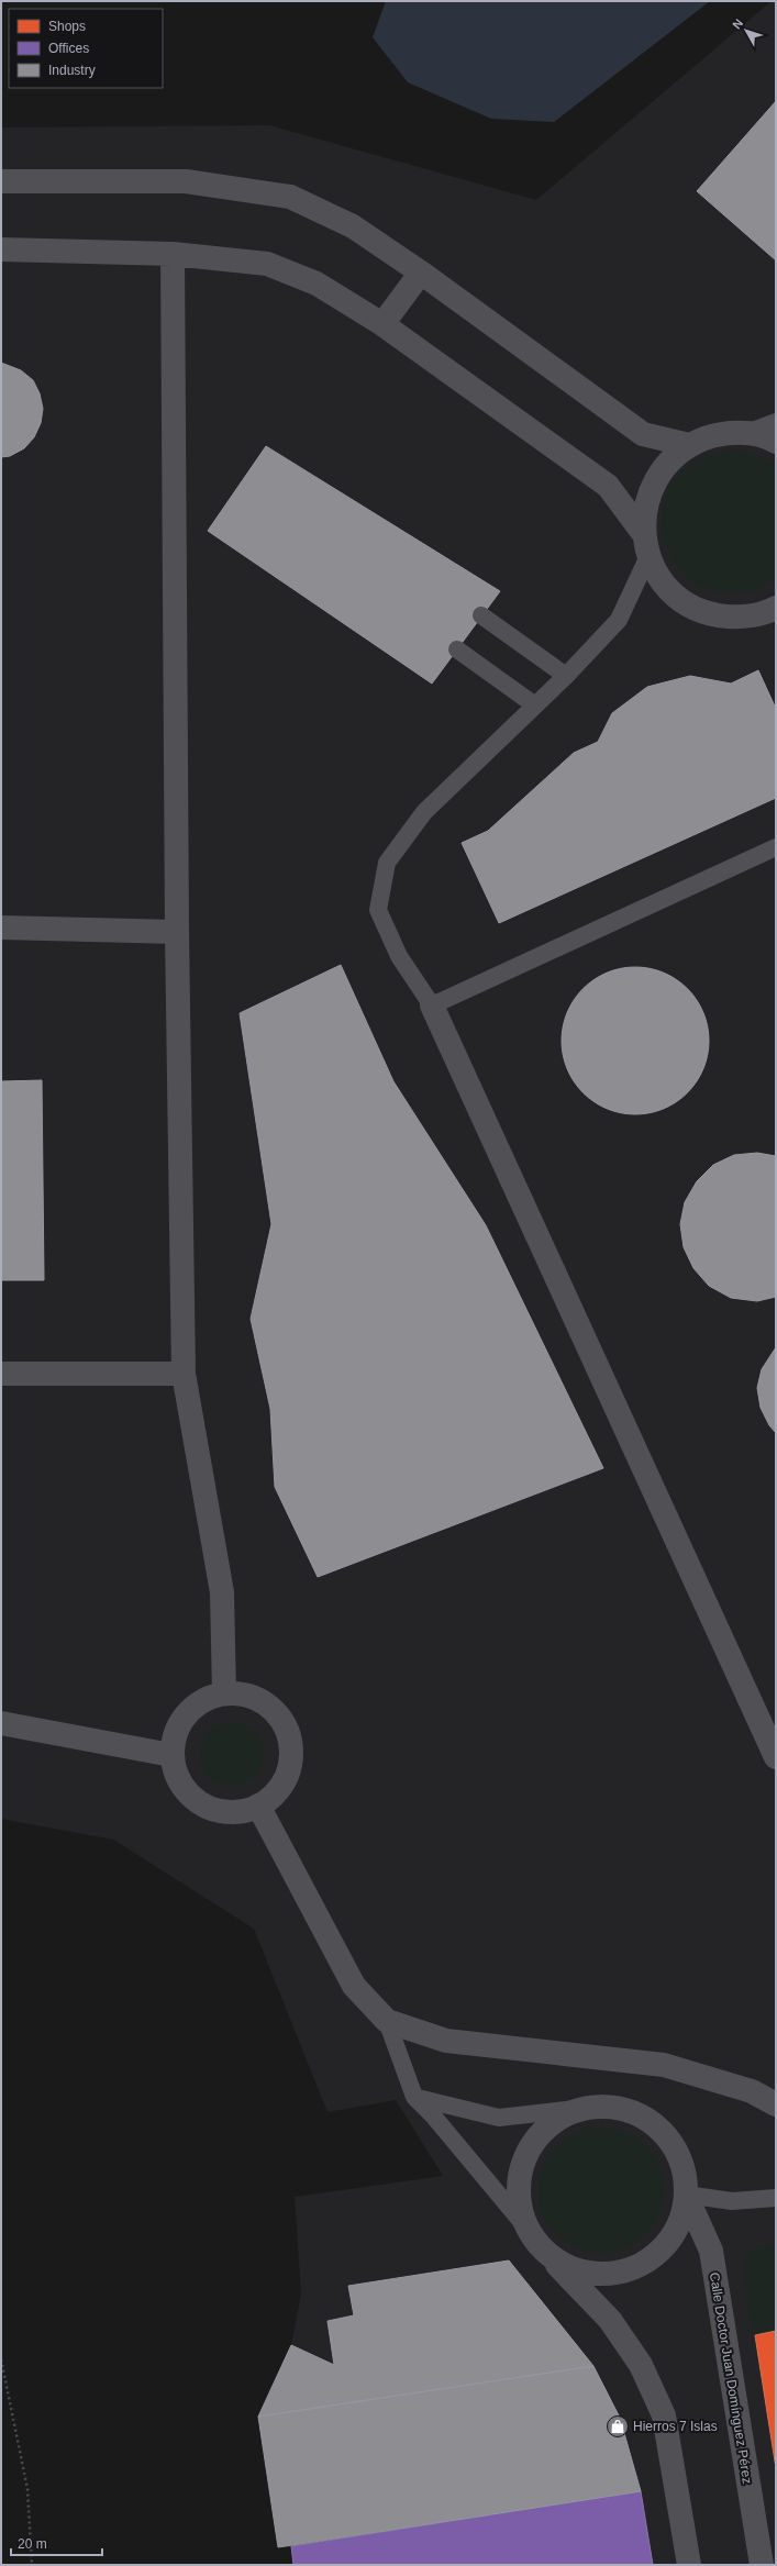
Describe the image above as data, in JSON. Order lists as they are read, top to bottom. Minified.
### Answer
{"streets":{"street":["Calle Doctor Juan Domínguez Pérez"]},"places":{"shop":["Hierros 7 Islas"]},"legend":["Shops","Offices","Industry"],"scale_bar":"20 m","north":"top left"}
